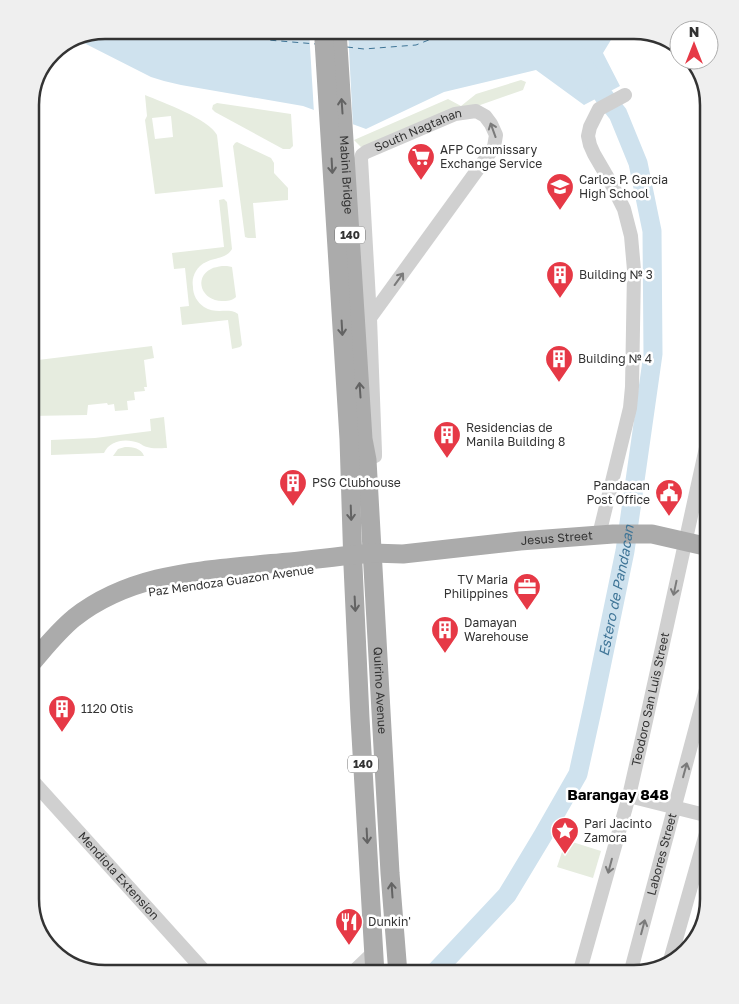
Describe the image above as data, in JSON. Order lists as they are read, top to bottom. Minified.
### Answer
{"streets":{"main road":["Mabini Bridge","140","Jesus Street","Paz Mendoza Guazon Avenue","Quirino Avenue"],"street":["South Nagtahan","Teodoro San Luis Street","Labores Street","Mendiola Extension"]},"crossings":[["South Nagtahan","Quirino Avenue"],["Mabini Bridge","Quirino Avenue"],["Jesus Street","Paz Mendoza Guazon Avenue"],["Jesus Street","Quirino Avenue"],["Jesus Street","Teodoro San Luis Street"],["Paz Mendoza Guazon Avenue","Quirino Avenue"]],"one_way":["Teodoro San Luis Street"],"districts":["Barangay 848"],"water":["Estero de Pandacan"],"places":{"supermarket":["AFP Commissary Exchange Service"],"school or university":["Carlos P. Garcia High School"],"building":["Building № 3","Building № 4","Residencias de Manila Building 8","PSG Clubhouse","Damayan Warehouse","1120 Otis"],"public building":["Pandacan Post Office"],"office":["TV Maria Philippines"],"place":["Pari Jacinto Zamora"],"restaurant":["Dunkin'"]},"north":"top"}
